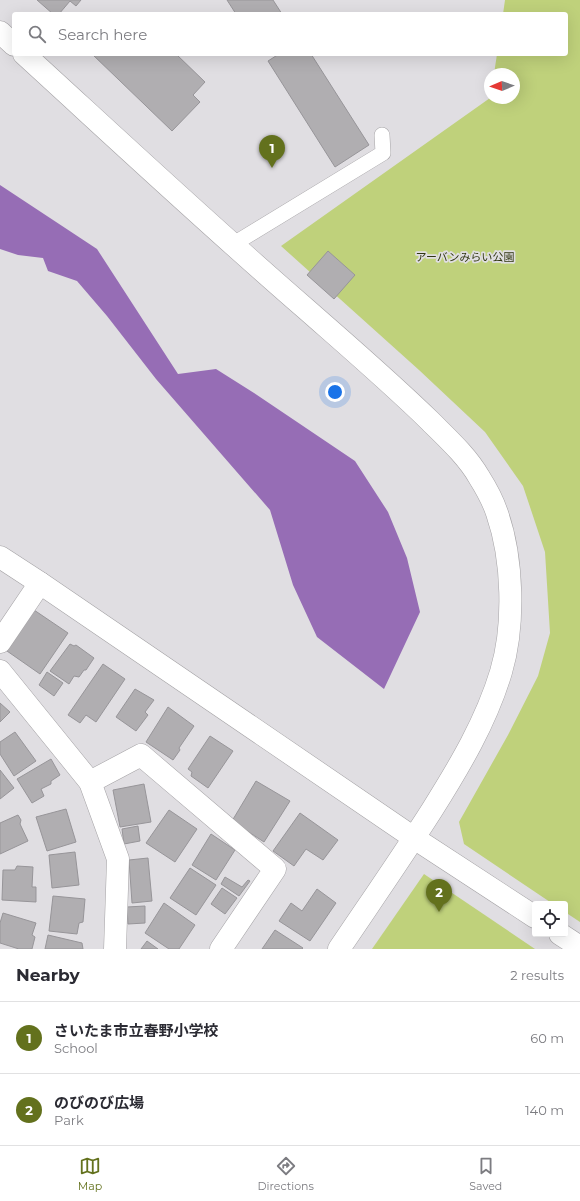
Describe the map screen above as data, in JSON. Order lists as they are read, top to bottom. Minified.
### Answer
{"parks":["アーバンみらい公園"],"north":"left","page":{"search":"Search here","pins":["1","2"],"heading":["Nearby","2 results"],"list":[{"mark":"1","name":"さいたま市立春野小学校","note":"School","value":"60 m"},{"mark":"2","name":"のびのび広場","note":"Park","value":"140 m"}],"nav":["Map","Directions","Saved"]}}
